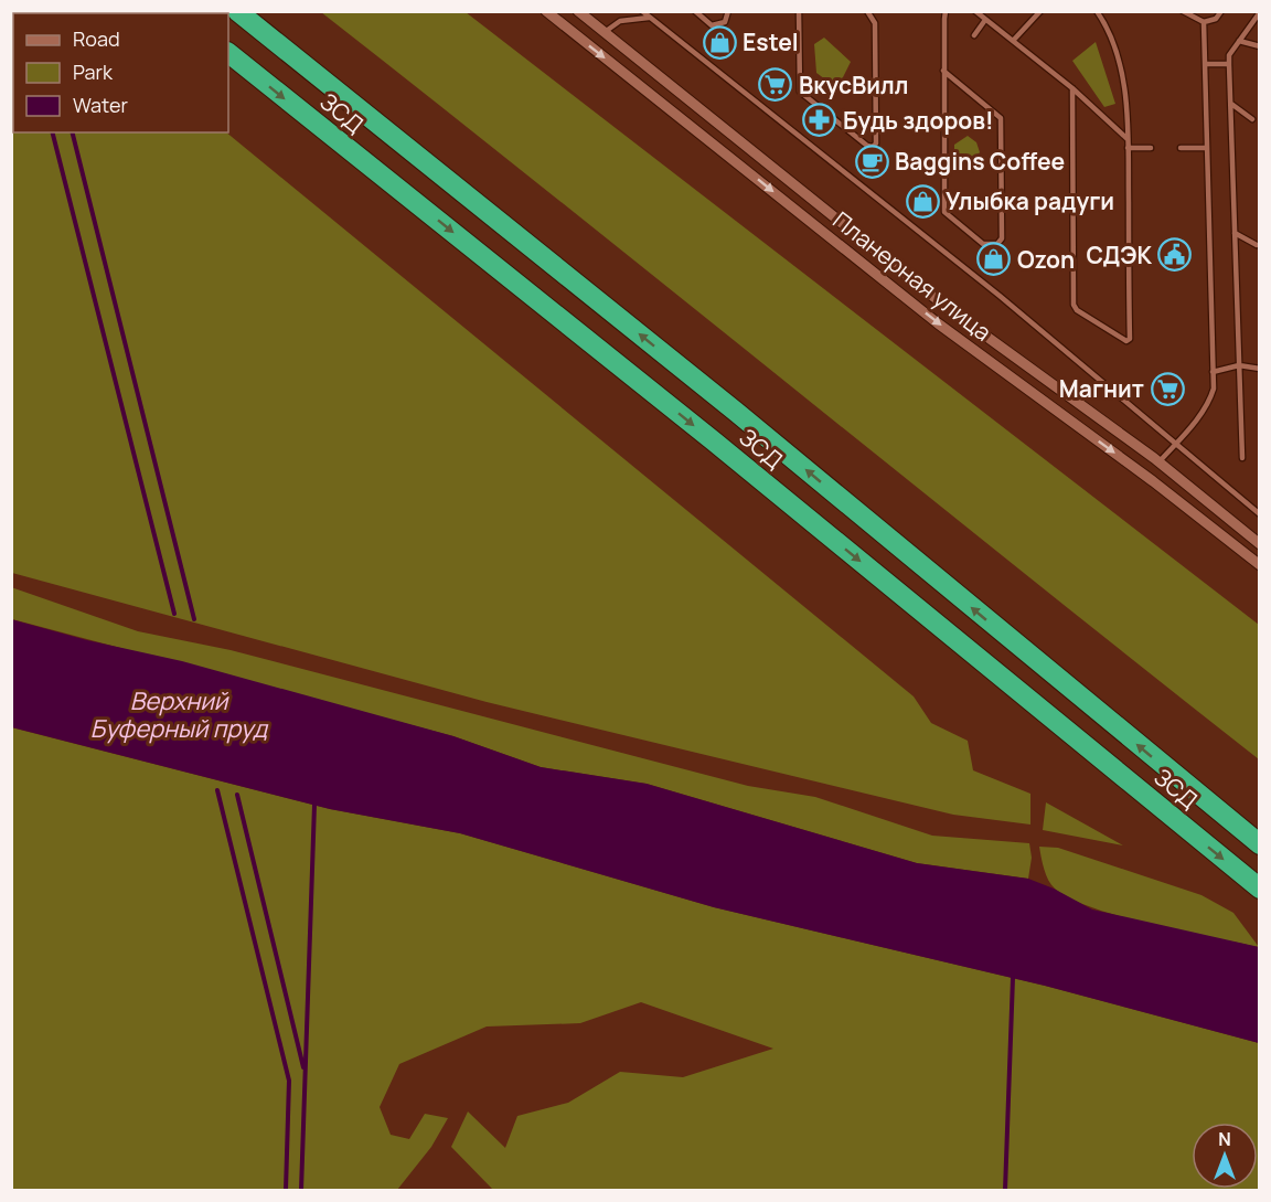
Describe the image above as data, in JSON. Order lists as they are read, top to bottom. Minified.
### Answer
{"streets":{"highway":["ЗСД"],"street":["Планерная улица"]},"water":["Верхний Буферный пруд"],"places":{"shop":["Estel","Улыбка радуги","Ozon"],"supermarket":["ВкусВилл","Магнит"],"pharmacy":["Будь здоров!"],"cafe":["Baggins Coffee"],"public building":["СДЭК"]},"legend":["Road","Park","Water"],"north":"top"}
